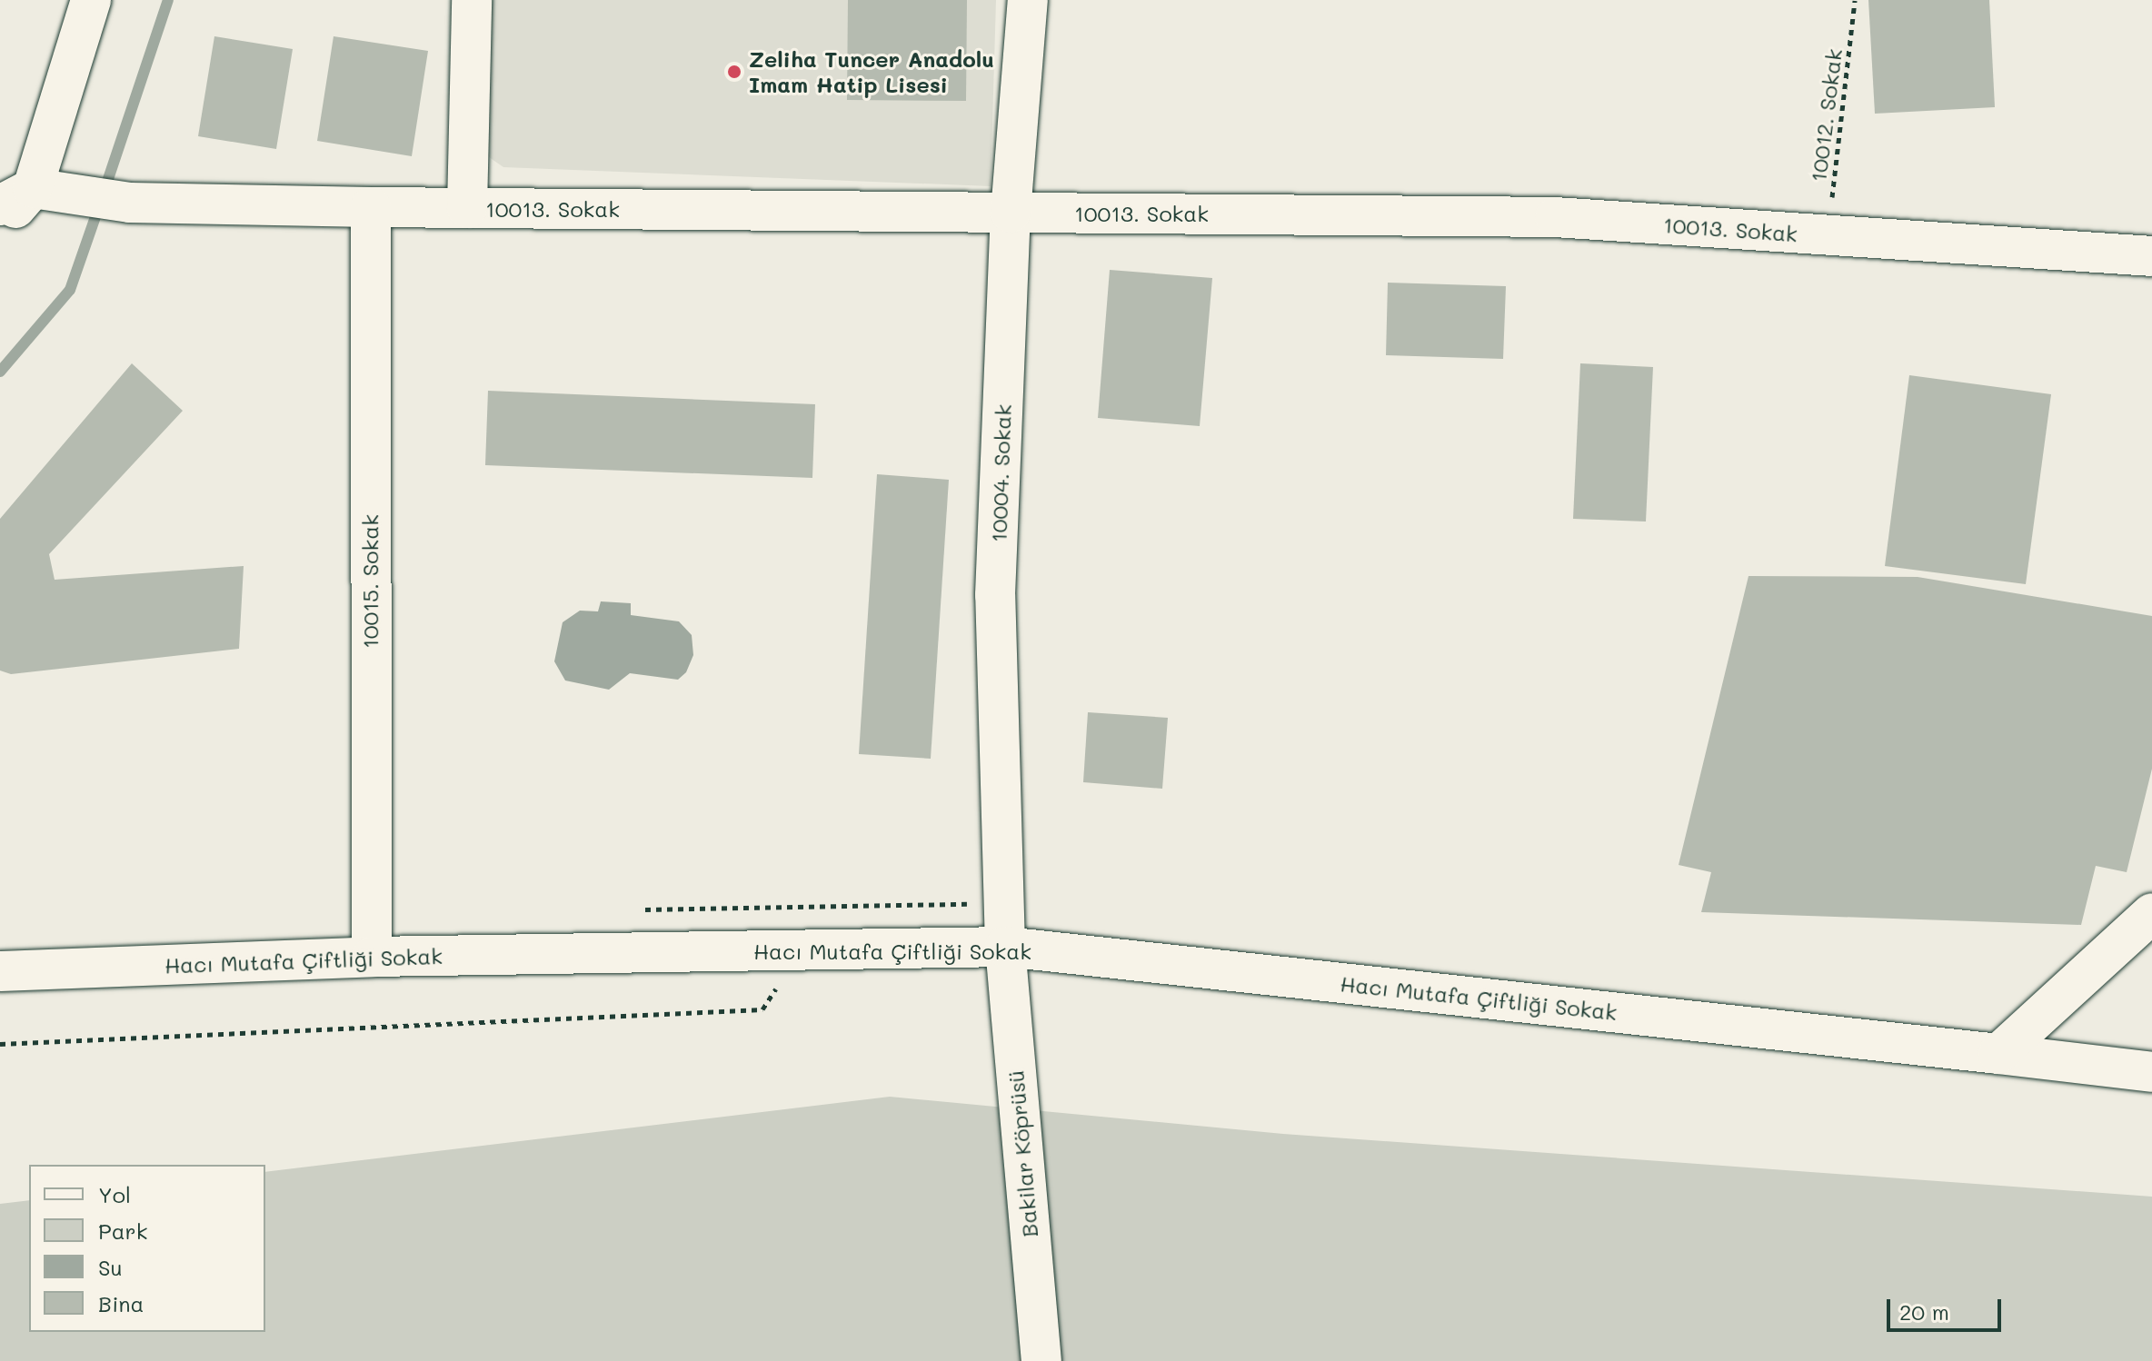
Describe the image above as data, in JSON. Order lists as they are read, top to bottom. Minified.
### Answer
{"streets":{"street":["10013. Sokak","10004. Sokak","10015. Sokak","Hacı Mutafa Çiftliği Sokak","Bakilar Köprüsü"],"path":["10012. Sokak"]},"crossings":[["10012. Sokak","10013. Sokak"],["10013. Sokak","10004. Sokak"],["10013. Sokak","10015. Sokak"],["10004. Sokak","Hacı Mutafa Çiftliği Sokak"],["10004. Sokak","Bakilar Köprüsü"],["10015. Sokak","Hacı Mutafa Çiftliği Sokak"],["Hacı Mutafa Çiftliği Sokak","Bakilar Köprüsü"]],"places":["Zeliha Tuncer Anadolu Imam Hatip Lisesi"],"legend":["Yol","Park","Su","Bina"],"scale_bar":"20 m"}
